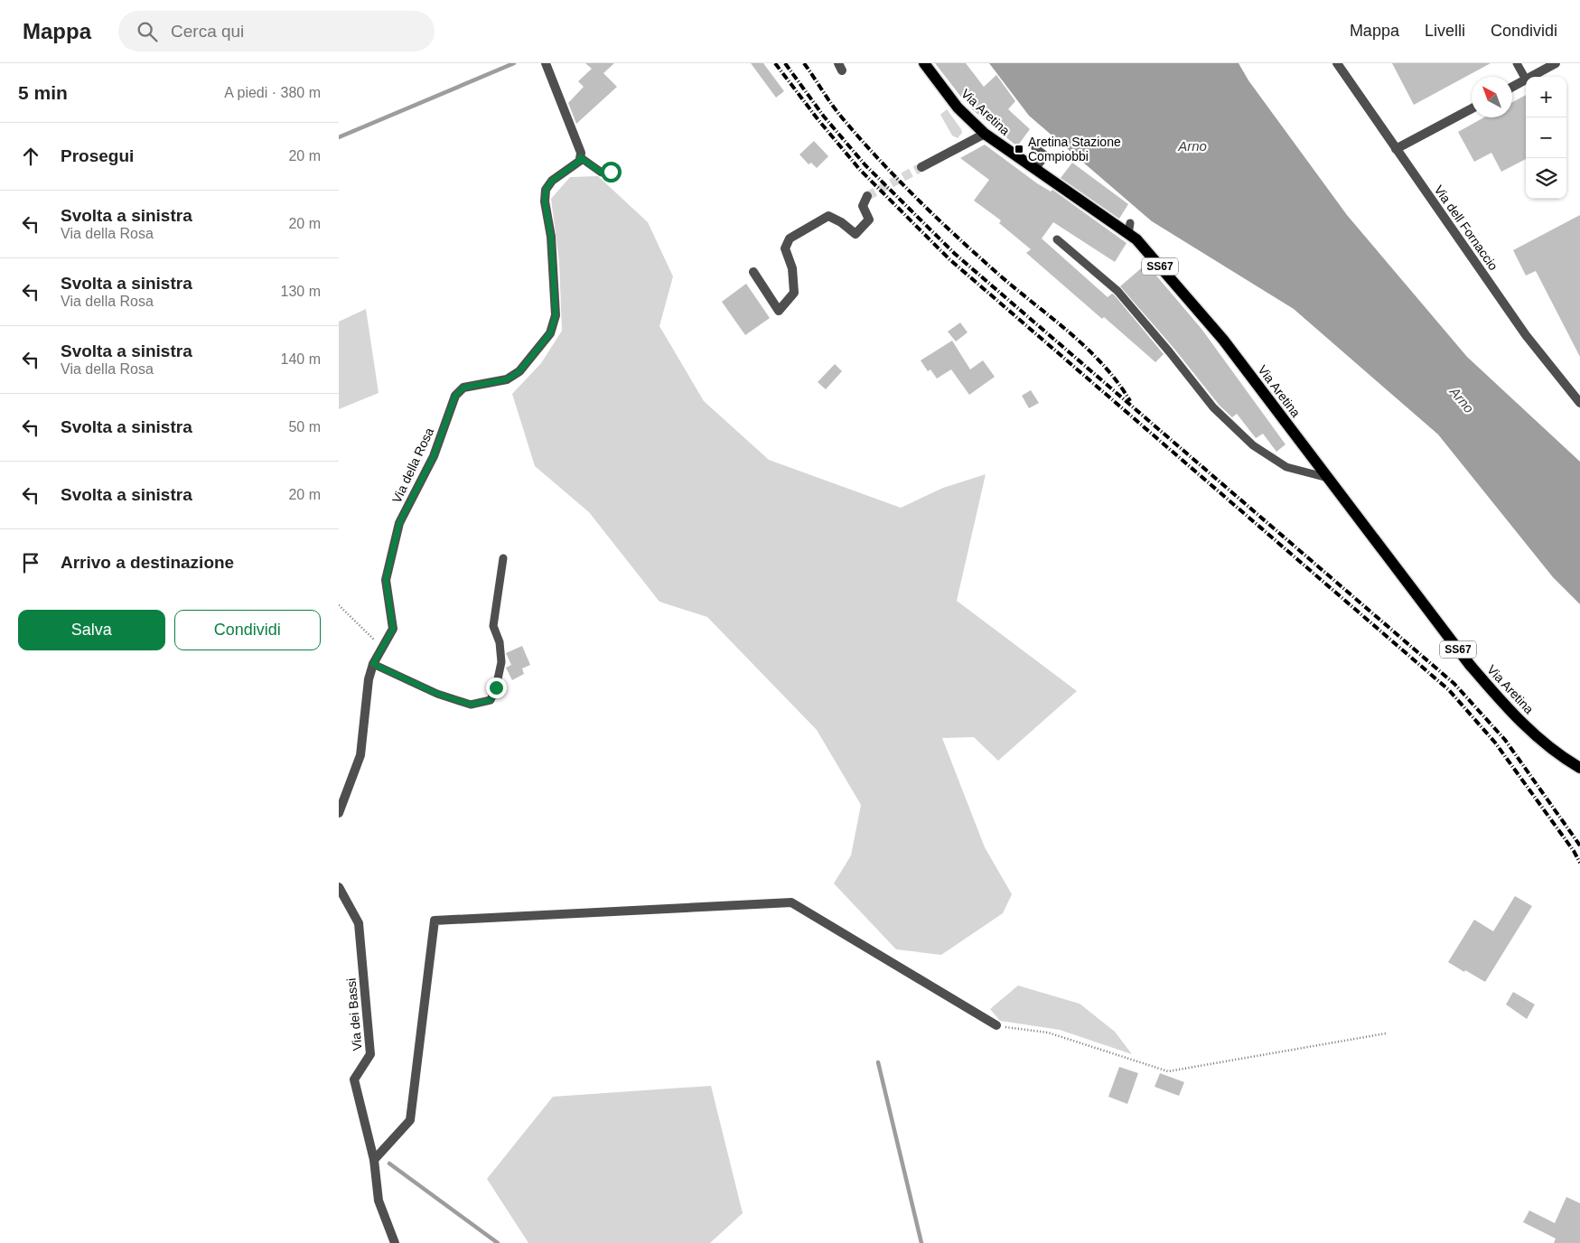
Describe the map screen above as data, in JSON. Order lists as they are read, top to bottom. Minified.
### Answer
{"streets":{"main road":["Via Aretina","SS67"],"street":["Via dell Fornaccio","Via della Rosa","Via dei Bassi"]},"water":["Arno"],"places":{"transit":["Aretina Stazione Compiobbi"]},"north":"top left","page":{"header":"Mappa","search":"Cerca qui","nav":["Mappa","Livelli","Condividi"],"heading":["5 min","A piedi · 380 m"],"map_buttons":["+","−"],"list":[["Prosegui","20 m"],["Svolta a sinistra","Via della Rosa","20 m"],["Svolta a sinistra","Via della Rosa","130 m"],["Svolta a sinistra","Via della Rosa","140 m"],["Svolta a sinistra","50 m"],["Svolta a sinistra","20 m"],"Arrivo a destinazione"],"buttons":["Salva","Condividi"]}}
